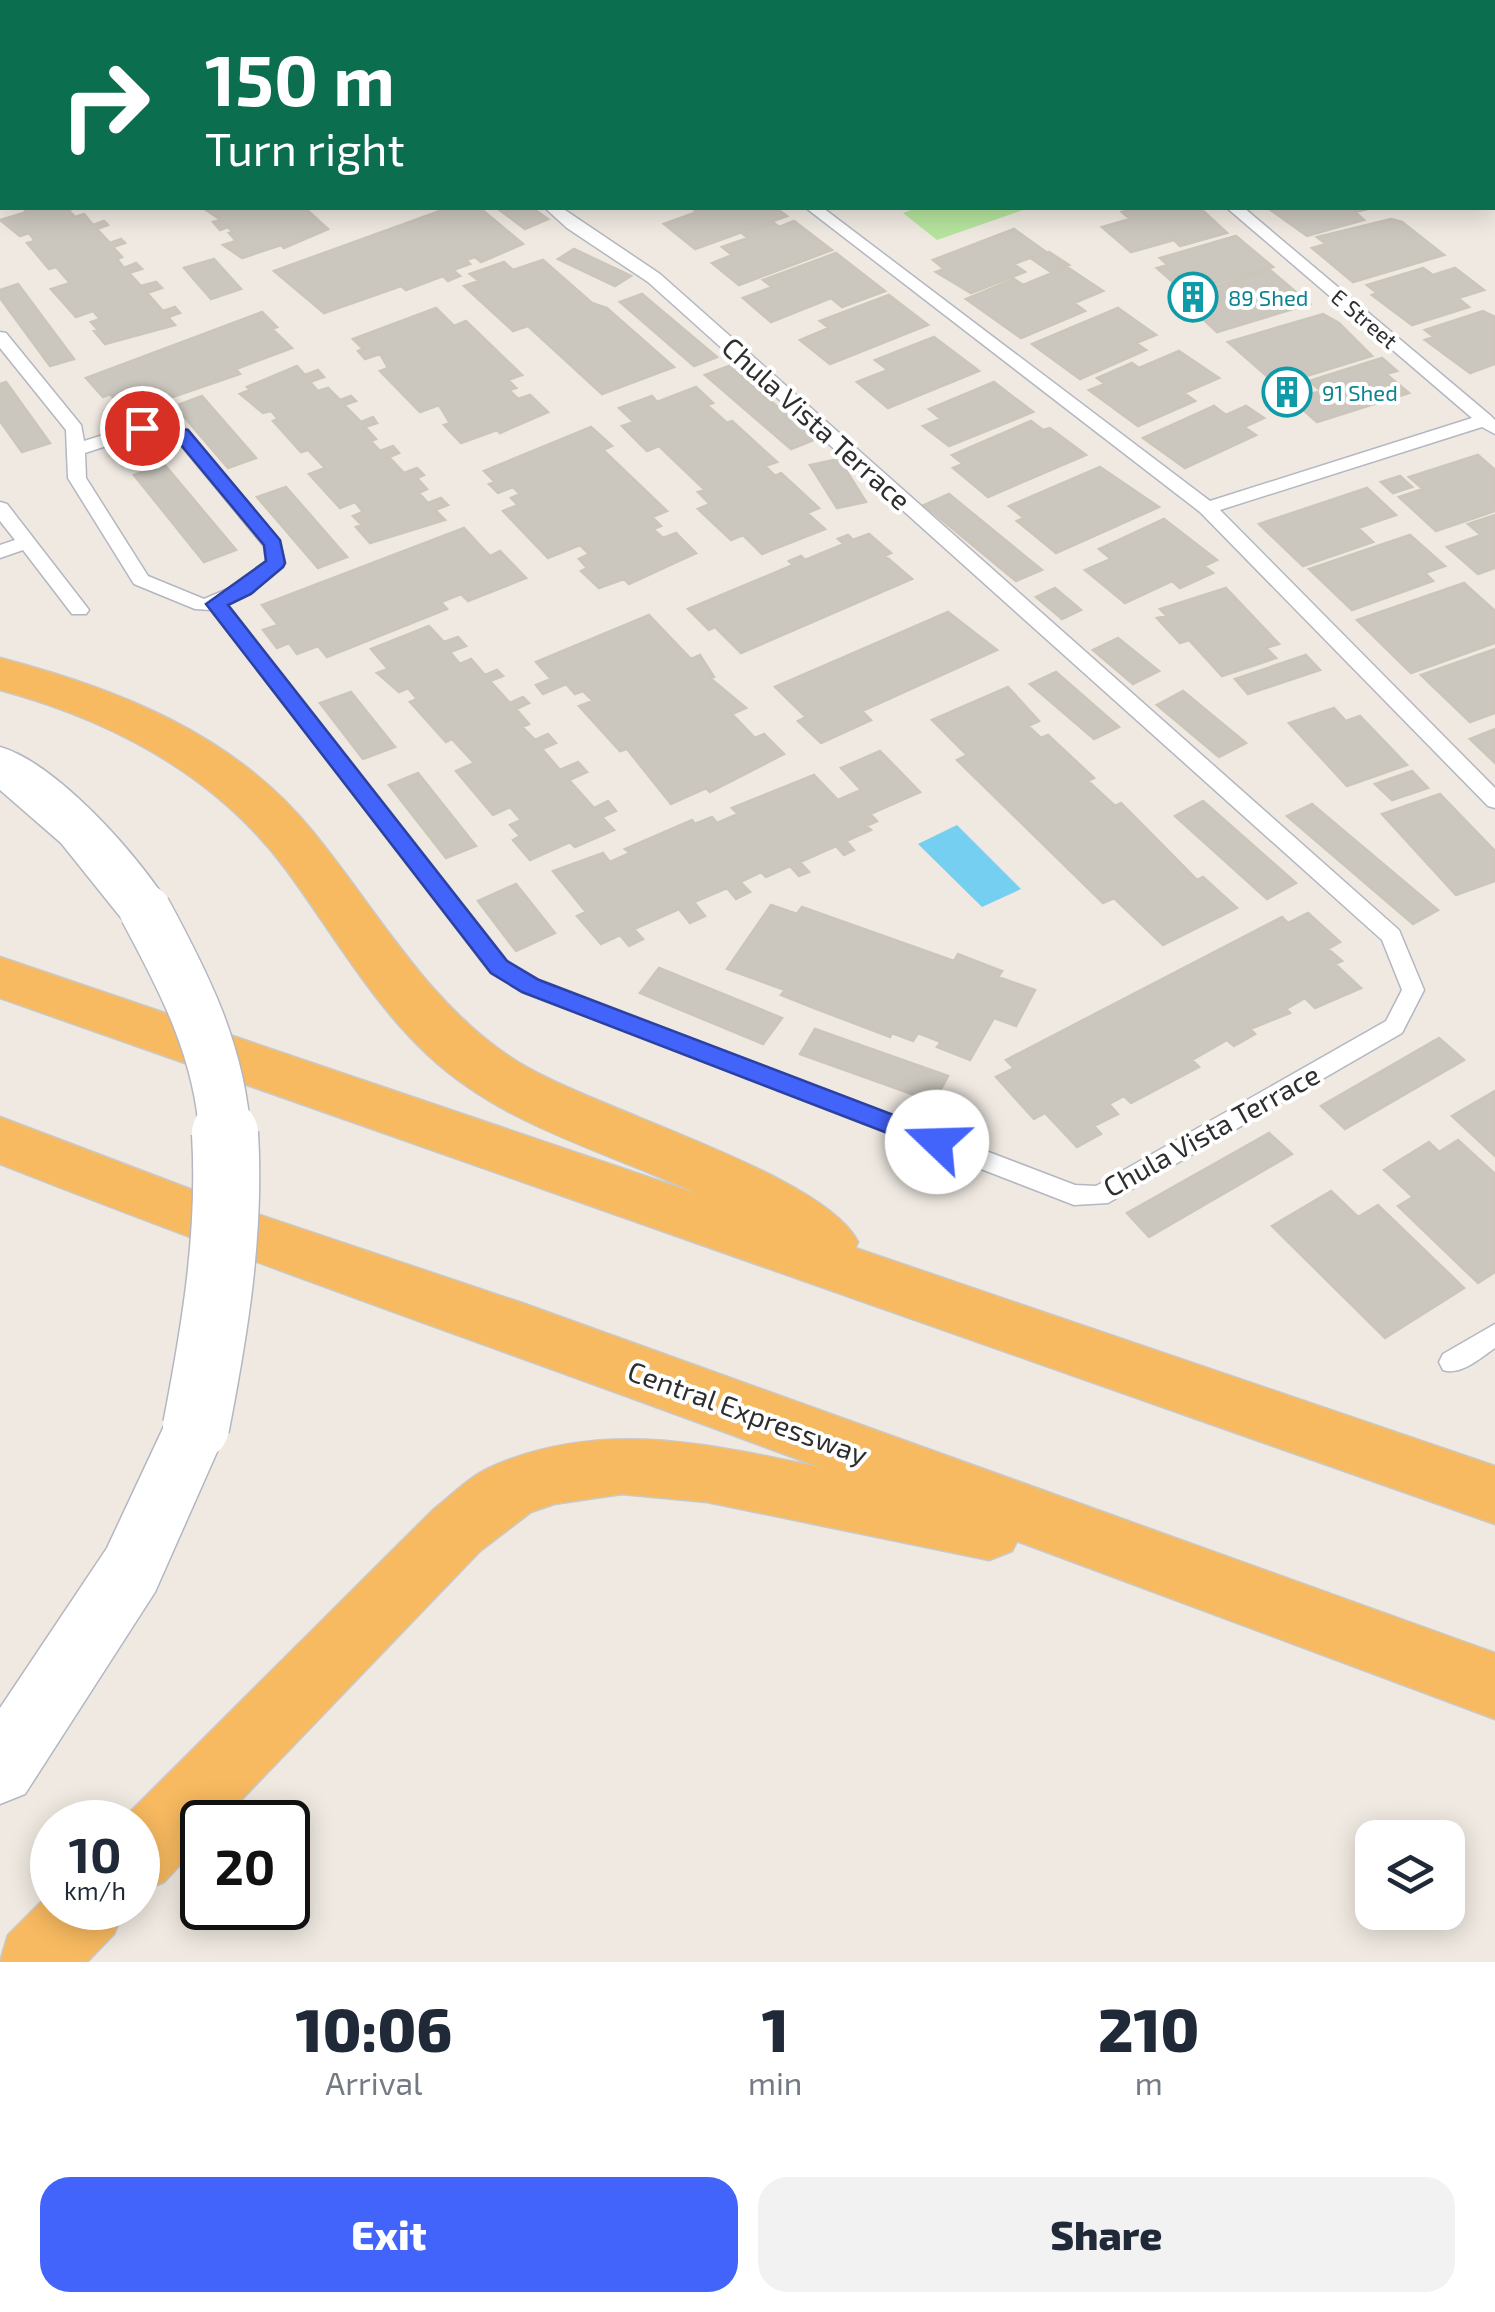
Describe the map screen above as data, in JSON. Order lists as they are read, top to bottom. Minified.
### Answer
{"streets":{"highway":["Central Expressway"],"lane":["E Street","Chula Vista Terrace"]},"places":{"building":["89 Shed","91 Shed"]},"page":{"turn":["150 m","Turn right"],"speed":"10 km/h","limit":"20","eta":["10:06","Arrival","1","min","210","m"],"buttons":["Exit","Share"]}}
